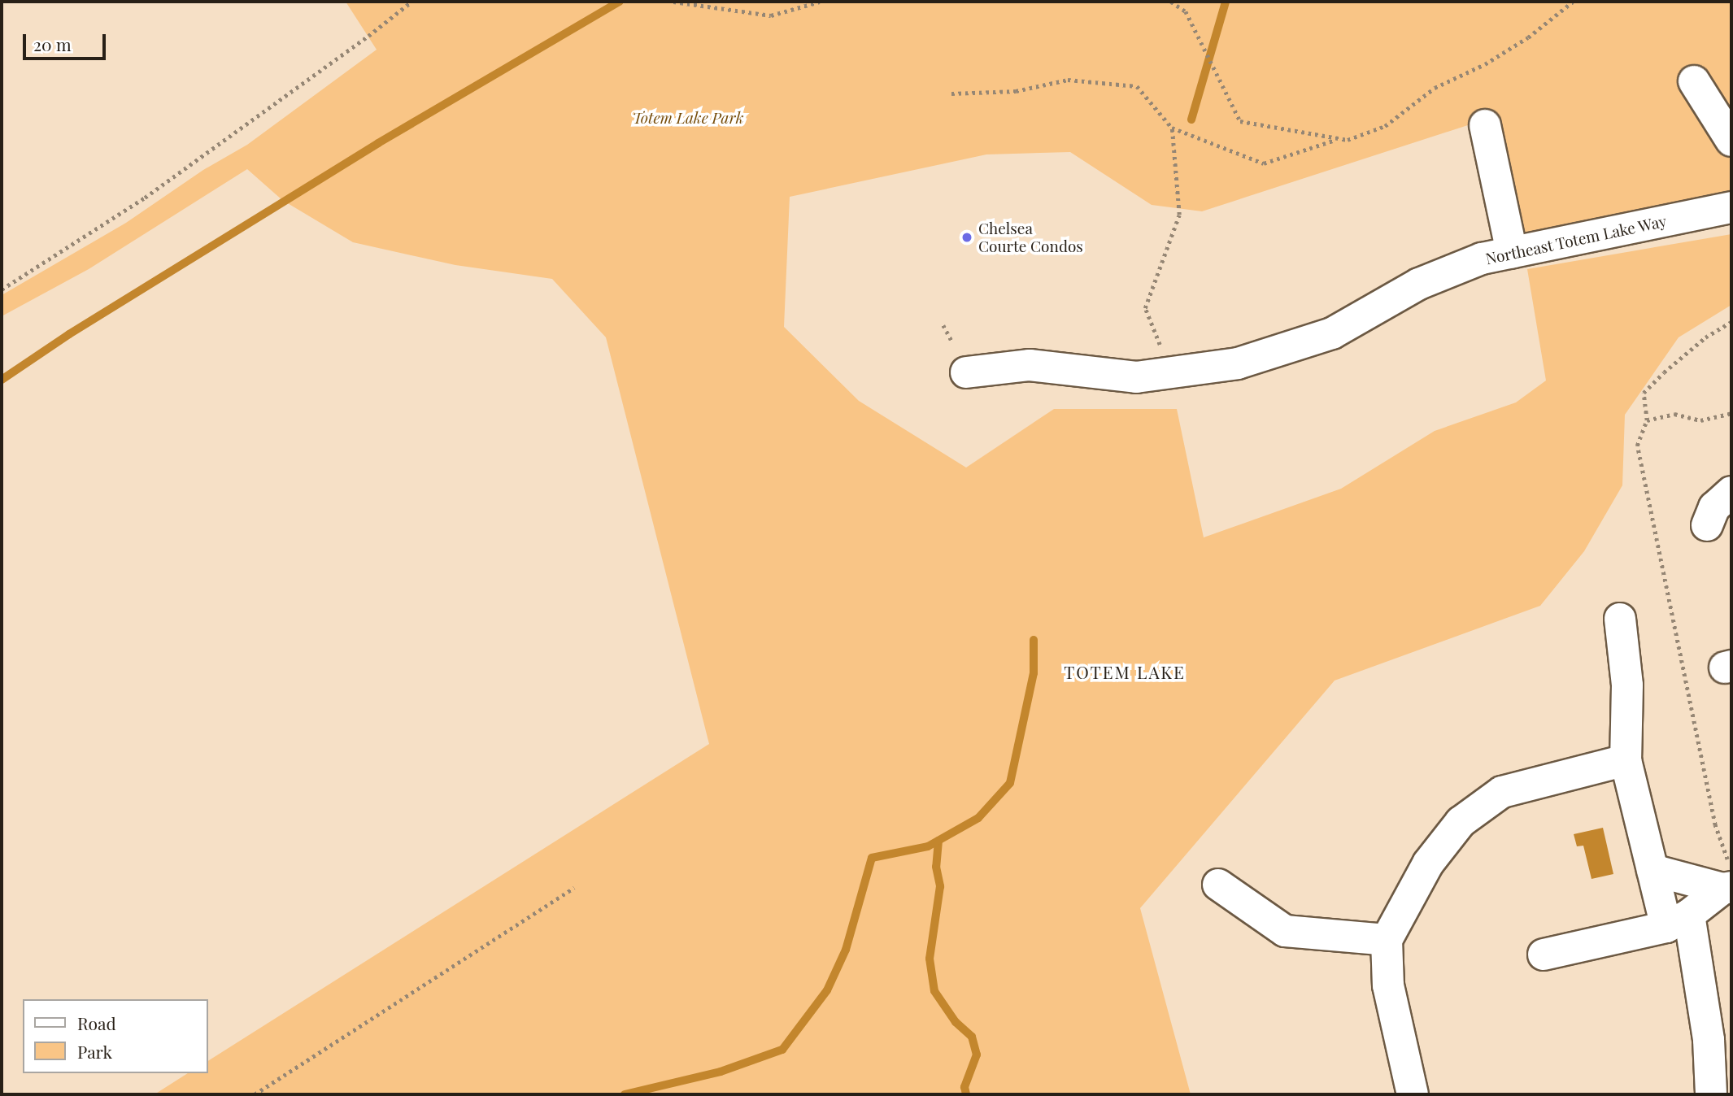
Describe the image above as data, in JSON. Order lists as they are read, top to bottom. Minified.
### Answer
{"streets":{"street":["Northeast Totem Lake Way"]},"districts":["TOTEM LAKE"],"parks":["Totem Lake Park"],"places":["Chelsea Courte Condos"],"legend":["Road","Park"],"scale_bar":"20 m"}
